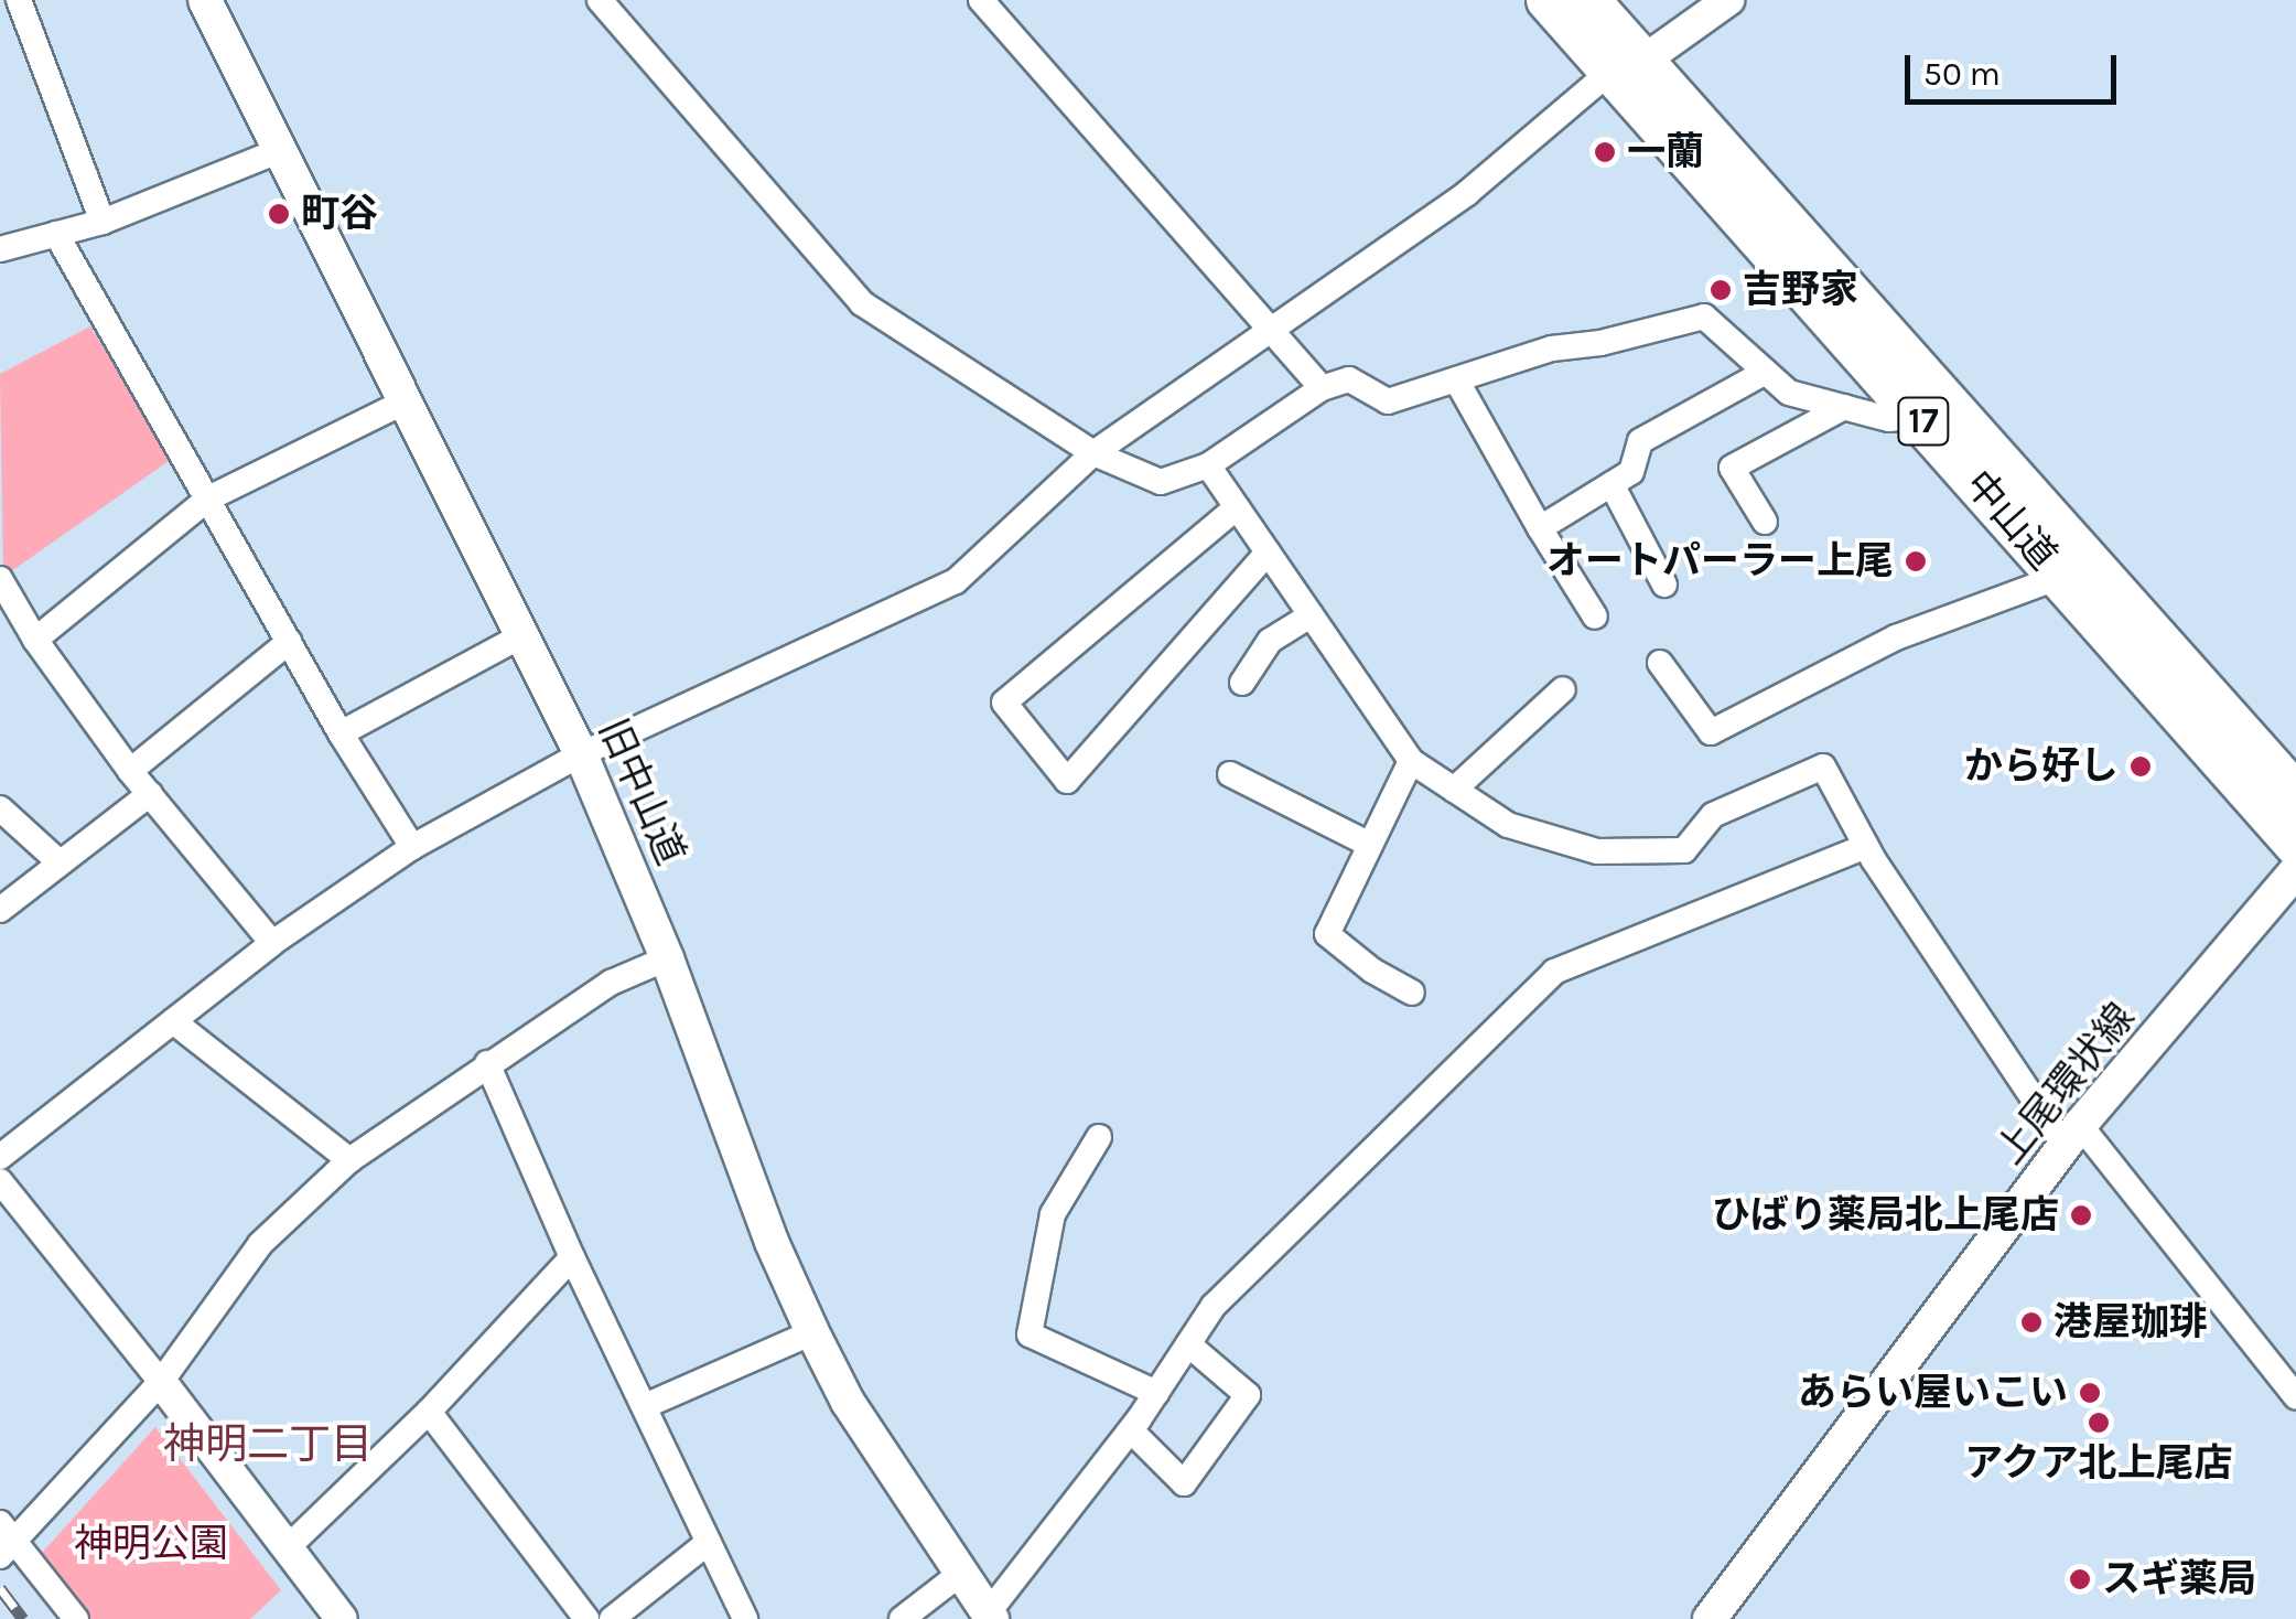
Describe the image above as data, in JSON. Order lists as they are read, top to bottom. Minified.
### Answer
{"streets":{"highway":["17","中山道"],"main road":["旧中山道","上尾環状線"]},"districts":["神明二丁目"],"parks":["神明公園"],"places":["一蘭","町谷","吉野家","オートパーラー上尾","から好し","ひばり薬局北上尾店","港屋珈琲","あらい屋いこい","アクア北上尾店","スギ薬局"],"scale_bar":"50 m"}
